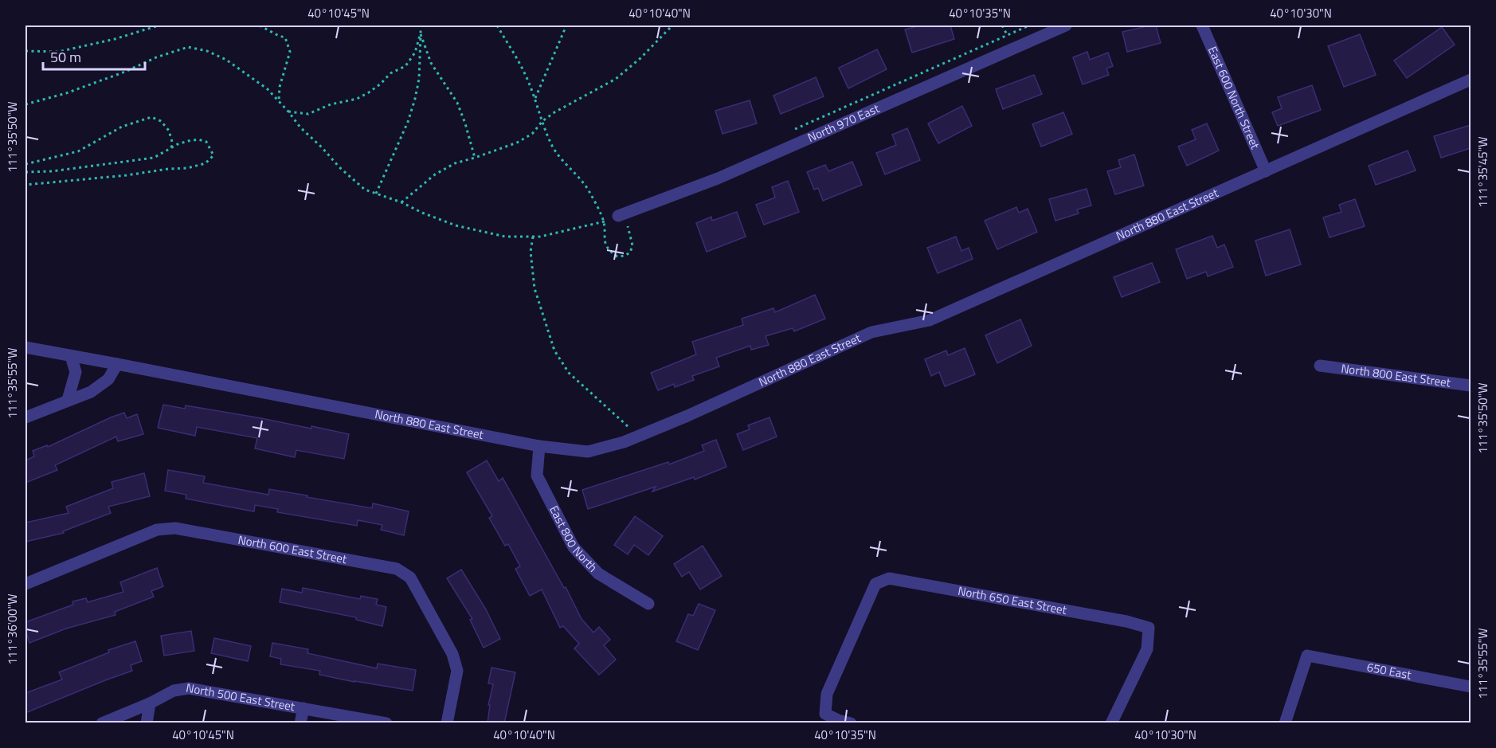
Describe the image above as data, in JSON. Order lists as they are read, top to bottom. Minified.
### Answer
{"streets":{"street":["East 600 North Street","North 970 East","North 880 East Street","North 800 East Street","East 800 North","North 600 East Street","North 650 East Street","650 East","North 500 East Street"]},"crossings":[["East 600 North Street","North 880 East Street"],["North 880 East Street","East 800 North"]],"scale_bar":"50 m","coordinates":["40°10'45\"N","40°10'40\"N","40°10'35\"N","40°10'30\"N","111°35'50\"W","111°35'45\"W","111°35'55\"W","111°36'00\"W"]}
